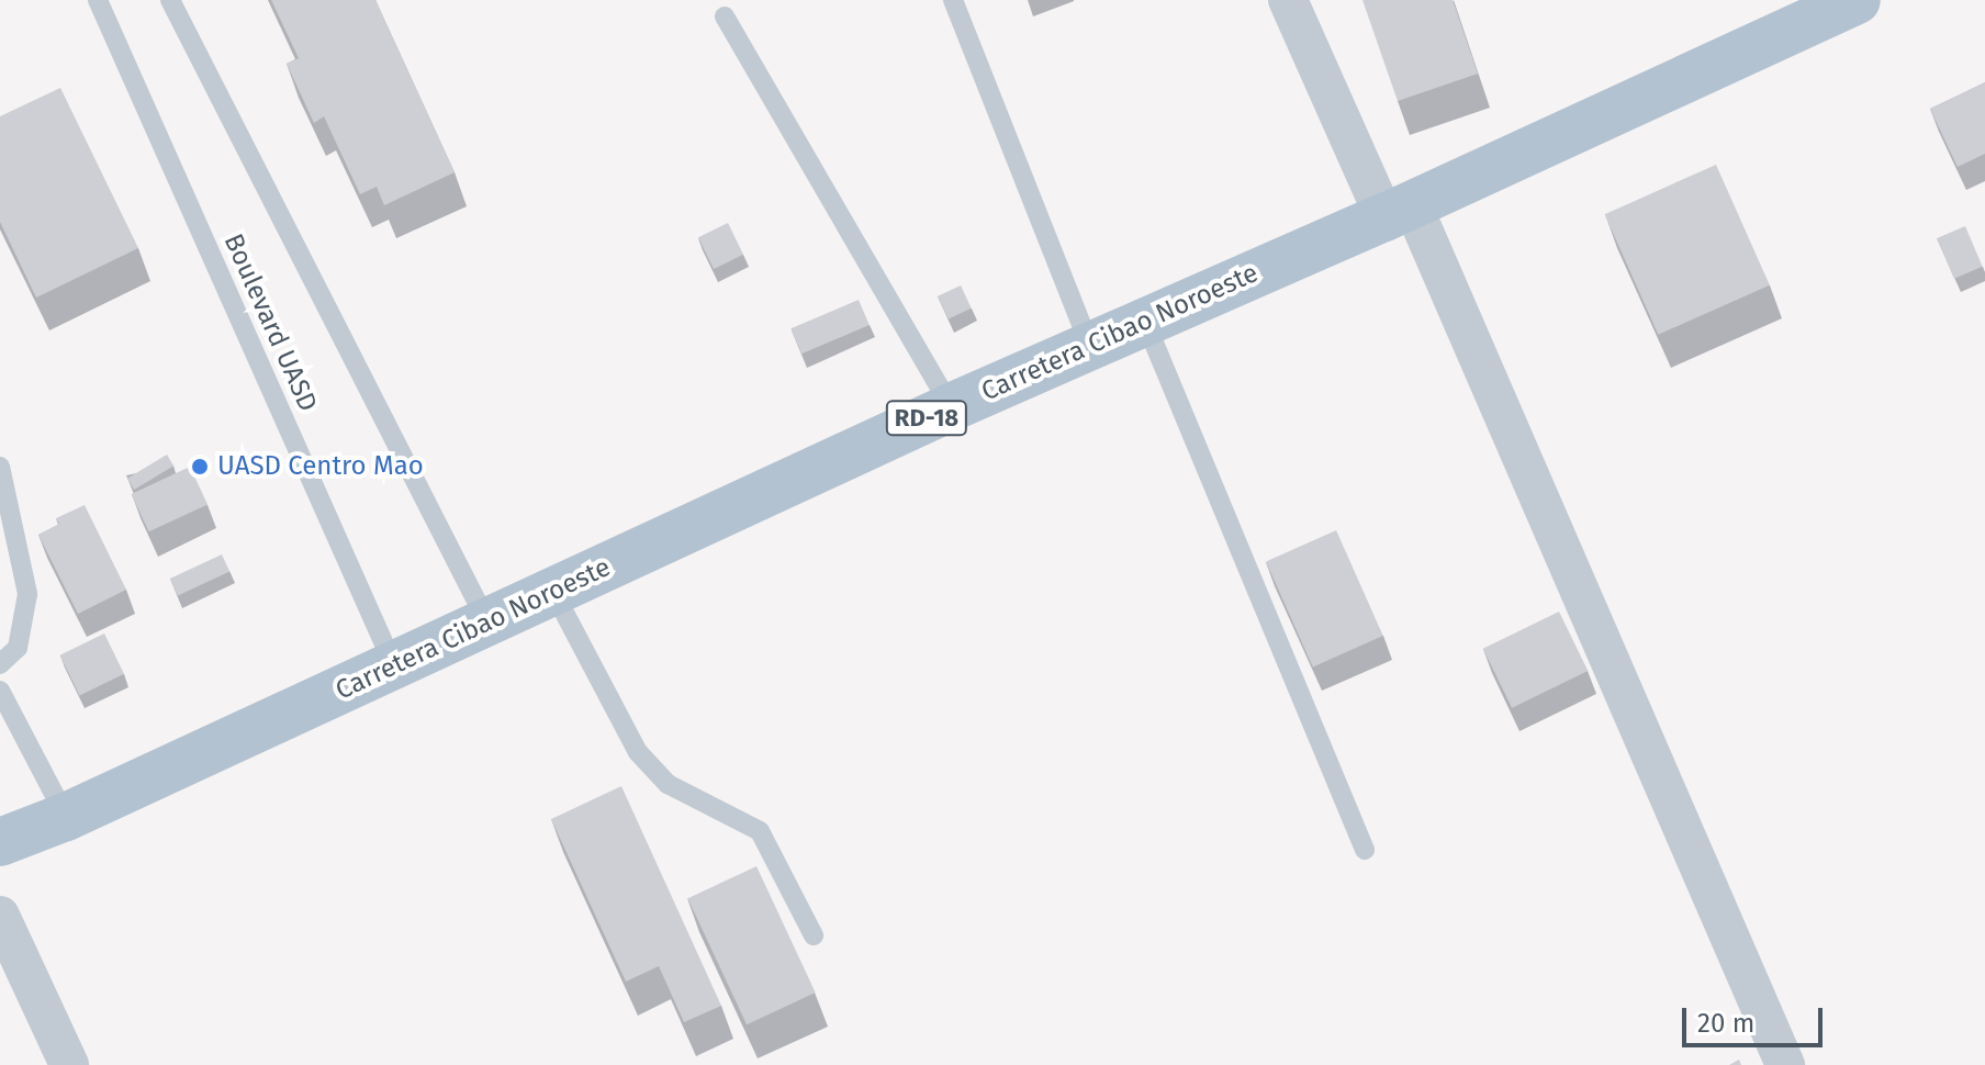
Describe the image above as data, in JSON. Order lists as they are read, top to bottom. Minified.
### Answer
{"streets":{"main road":["Carretera Cibao Noroeste","RD-18"],"lane":["Boulevard UASD"]},"crossings":[["Boulevard UASD","Carretera Cibao Noroeste"]],"places":["UASD Centro Mao"],"scale_bar":"20 m"}
